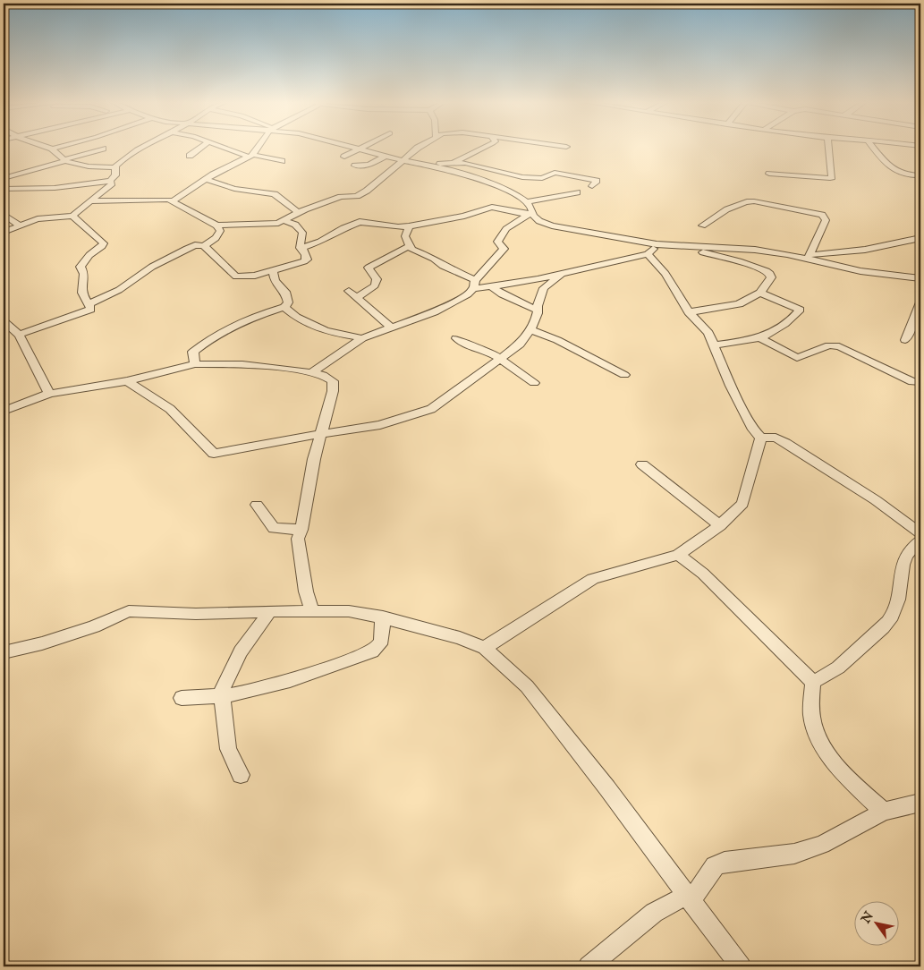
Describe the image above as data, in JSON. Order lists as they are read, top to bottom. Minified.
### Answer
{"north":"top left"}
